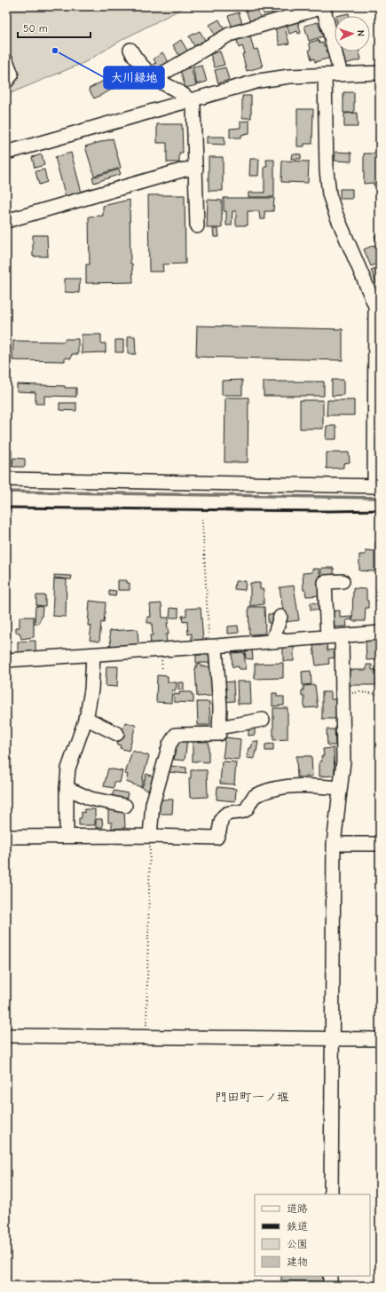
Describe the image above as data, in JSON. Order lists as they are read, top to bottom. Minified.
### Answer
{"districts":["門田町一ノ堰"],"places":["大川緑地"],"legend":["道路","鉄道","公園","建物"],"scale_bar":"50 m","north":"right"}
